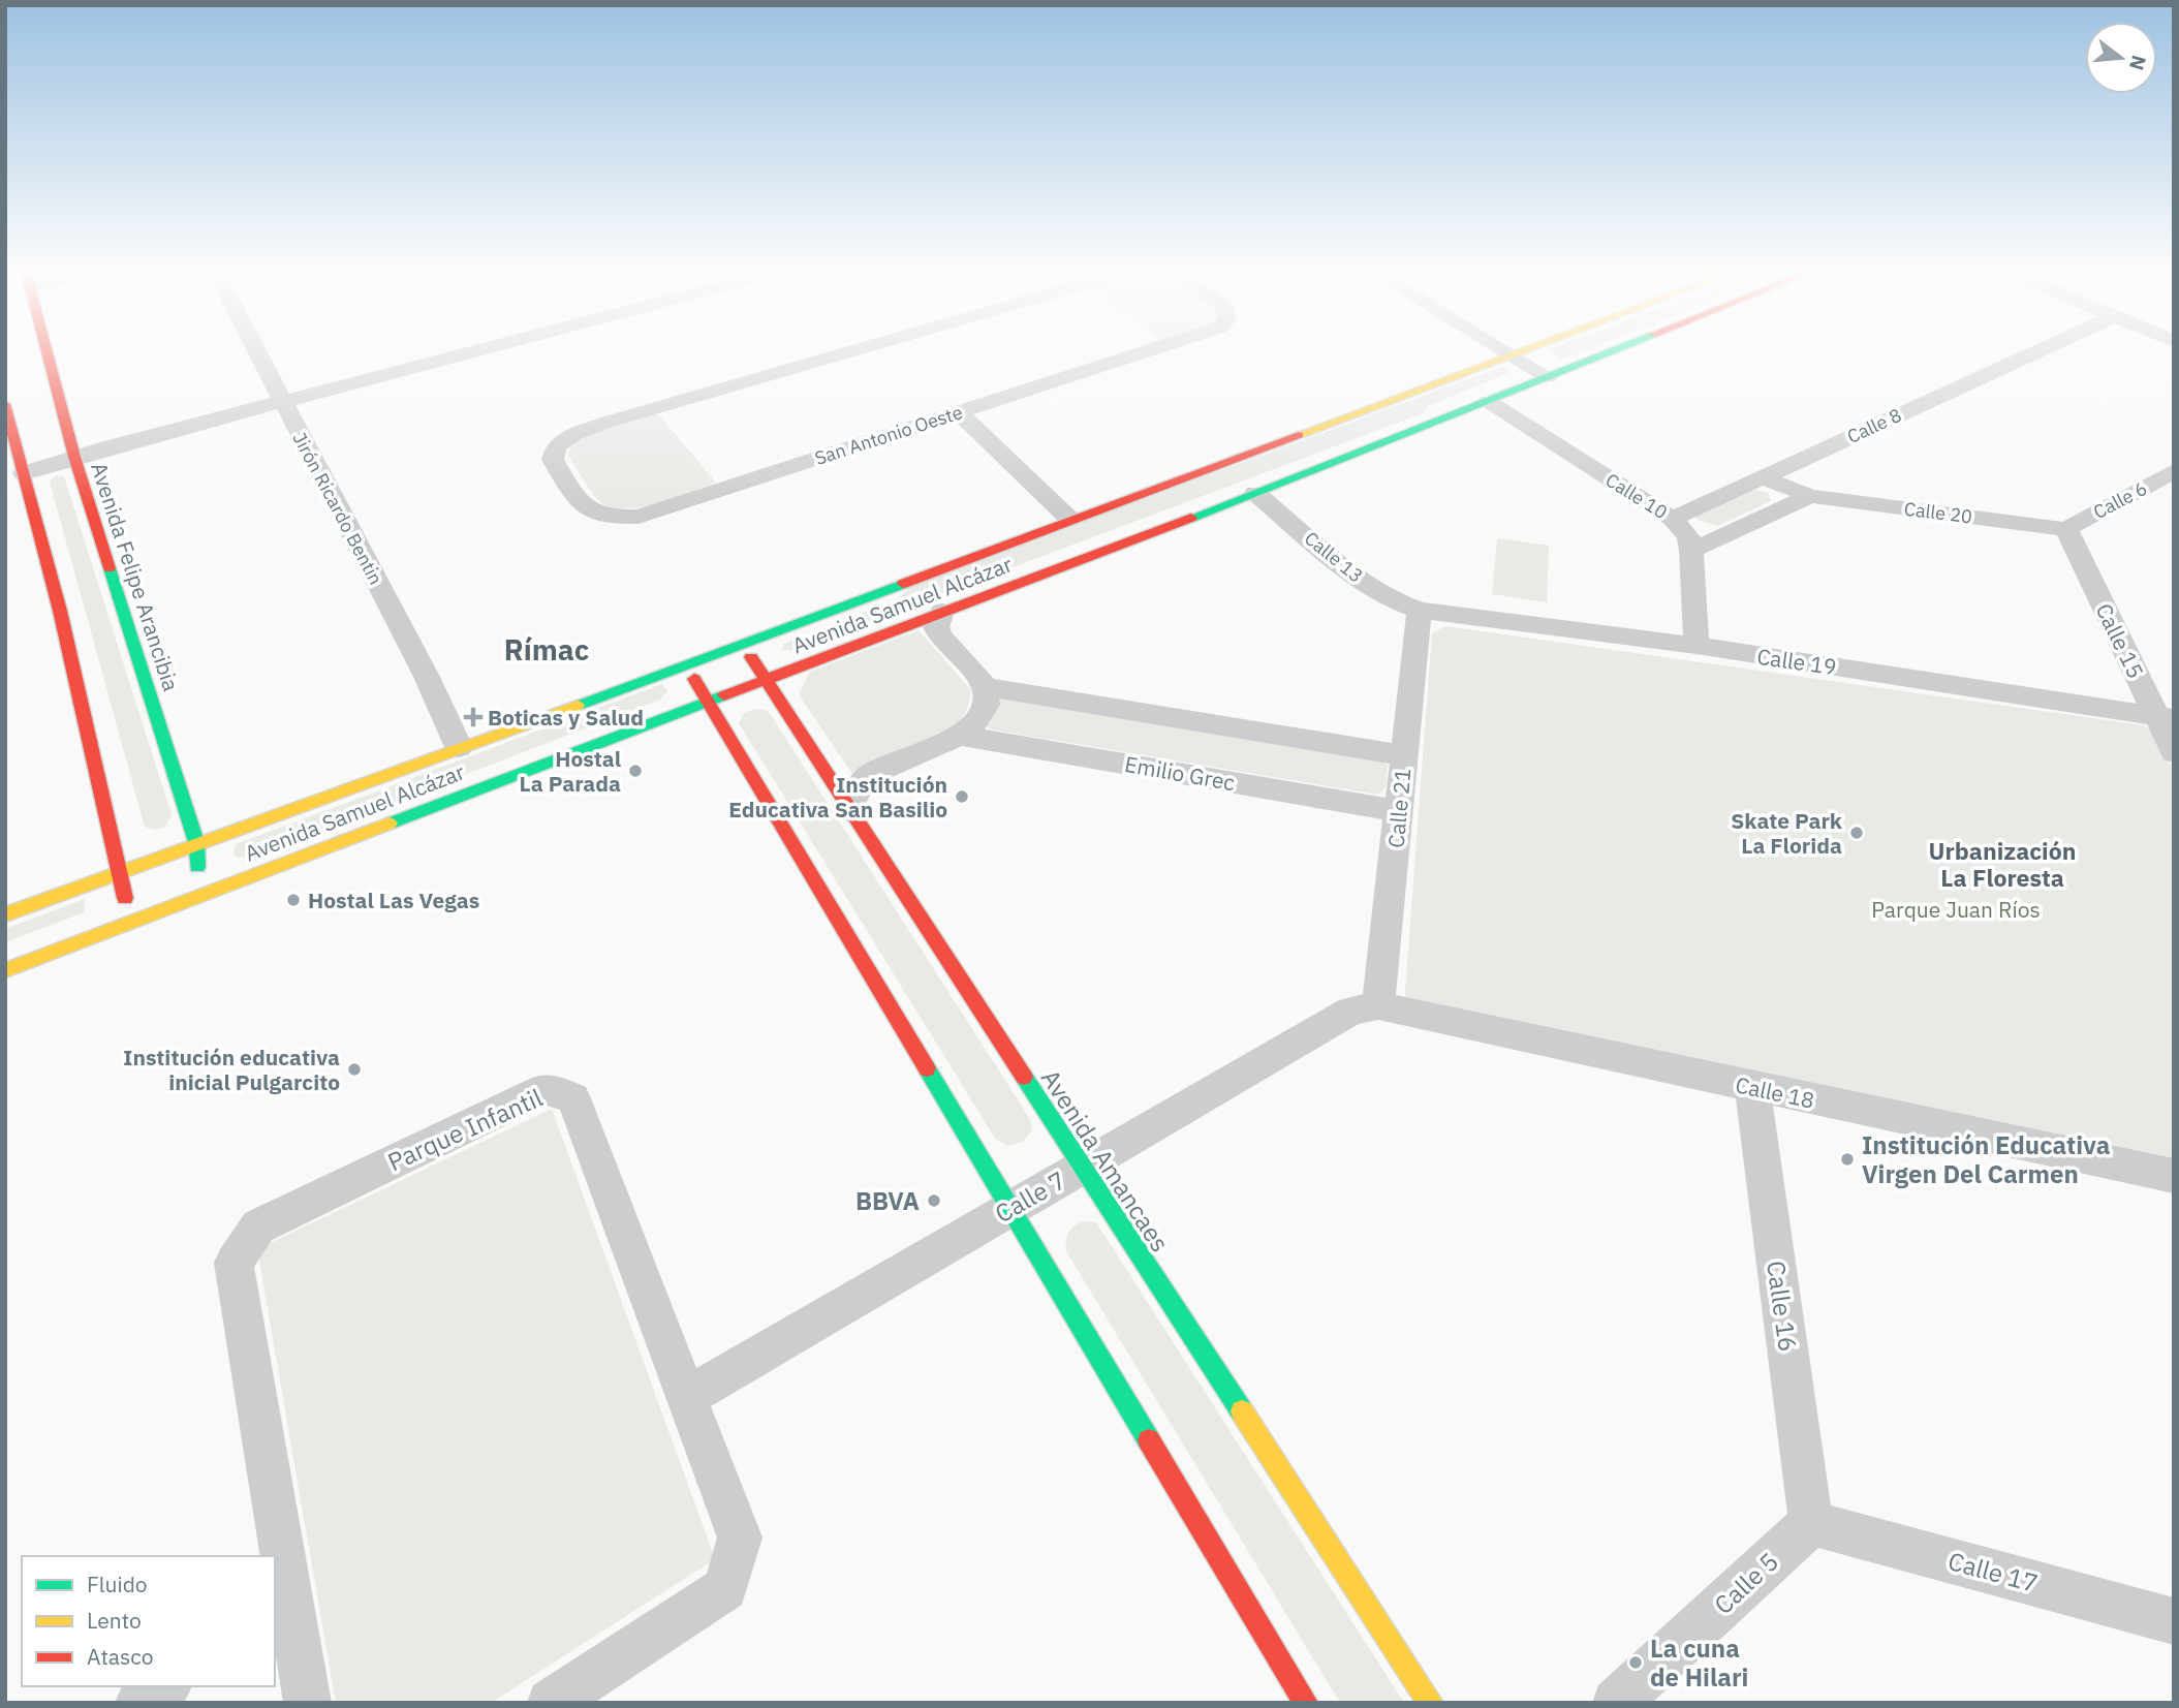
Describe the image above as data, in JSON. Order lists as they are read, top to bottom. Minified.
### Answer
{"streets":{"main road":["Avenida Felipe Arancibia","Avenida Samuel Alcázar","Avenida Amancaes"],"street":["Calle 8","San Antonio Oeste","Calle 10","Calle 6","Jirón Ricardo Bentin","Calle 20","Calle 13","Calle 15","Calle 19","Emilio Grec","Calle 21","Calle 18","Parque Infantil","Calle 7","Calle 16","Calle 17","Calle 5"]},"crossings":[["Calle 8","Calle 10"],["Calle 8","Calle 20"],["Calle 10","Avenida Samuel Alcázar"],["Calle 10","Calle 19"],["Calle 6","Calle 20"],["Calle 6","Calle 15"],["Jirón Ricardo Bentin","Avenida Samuel Alcázar"],["Calle 20","Calle 15"],["Calle 13","Avenida Samuel Alcázar"],["Calle 13","Calle 19"],["Calle 13","Calle 21"],["Avenida Felipe Arancibia","Avenida Samuel Alcázar"],["Avenida Samuel Alcázar","Avenida Amancaes"],["Calle 15","Calle 19"],["Calle 19","Calle 21"],["Emilio Grec","Calle 21"],["Calle 21","Calle 18"],["Calle 21","Calle 7"],["Calle 18","Calle 7"],["Calle 18","Calle 16"],["Parque Infantil","Calle 7"],["Avenida Amancaes","Calle 7"],["Calle 16","Calle 17"],["Calle 16","Calle 5"],["Calle 17","Calle 5"]],"districts":["Rímac","Urbanización La Floresta"],"parks":["Parque Juan Ríos"],"places":{"health":["Boticas y Salud"],"other":["Hostal La Parada","Institución Educativa San Basilio","Skate Park La Florida","Hostal Las Vegas","Institución educativa inicial Pulgarcito","Institución Educativa Virgen Del Carmen","BBVA","La cuna de Hilari"]},"legend":["Fluido","Lento","Atasco"],"north":"right"}
